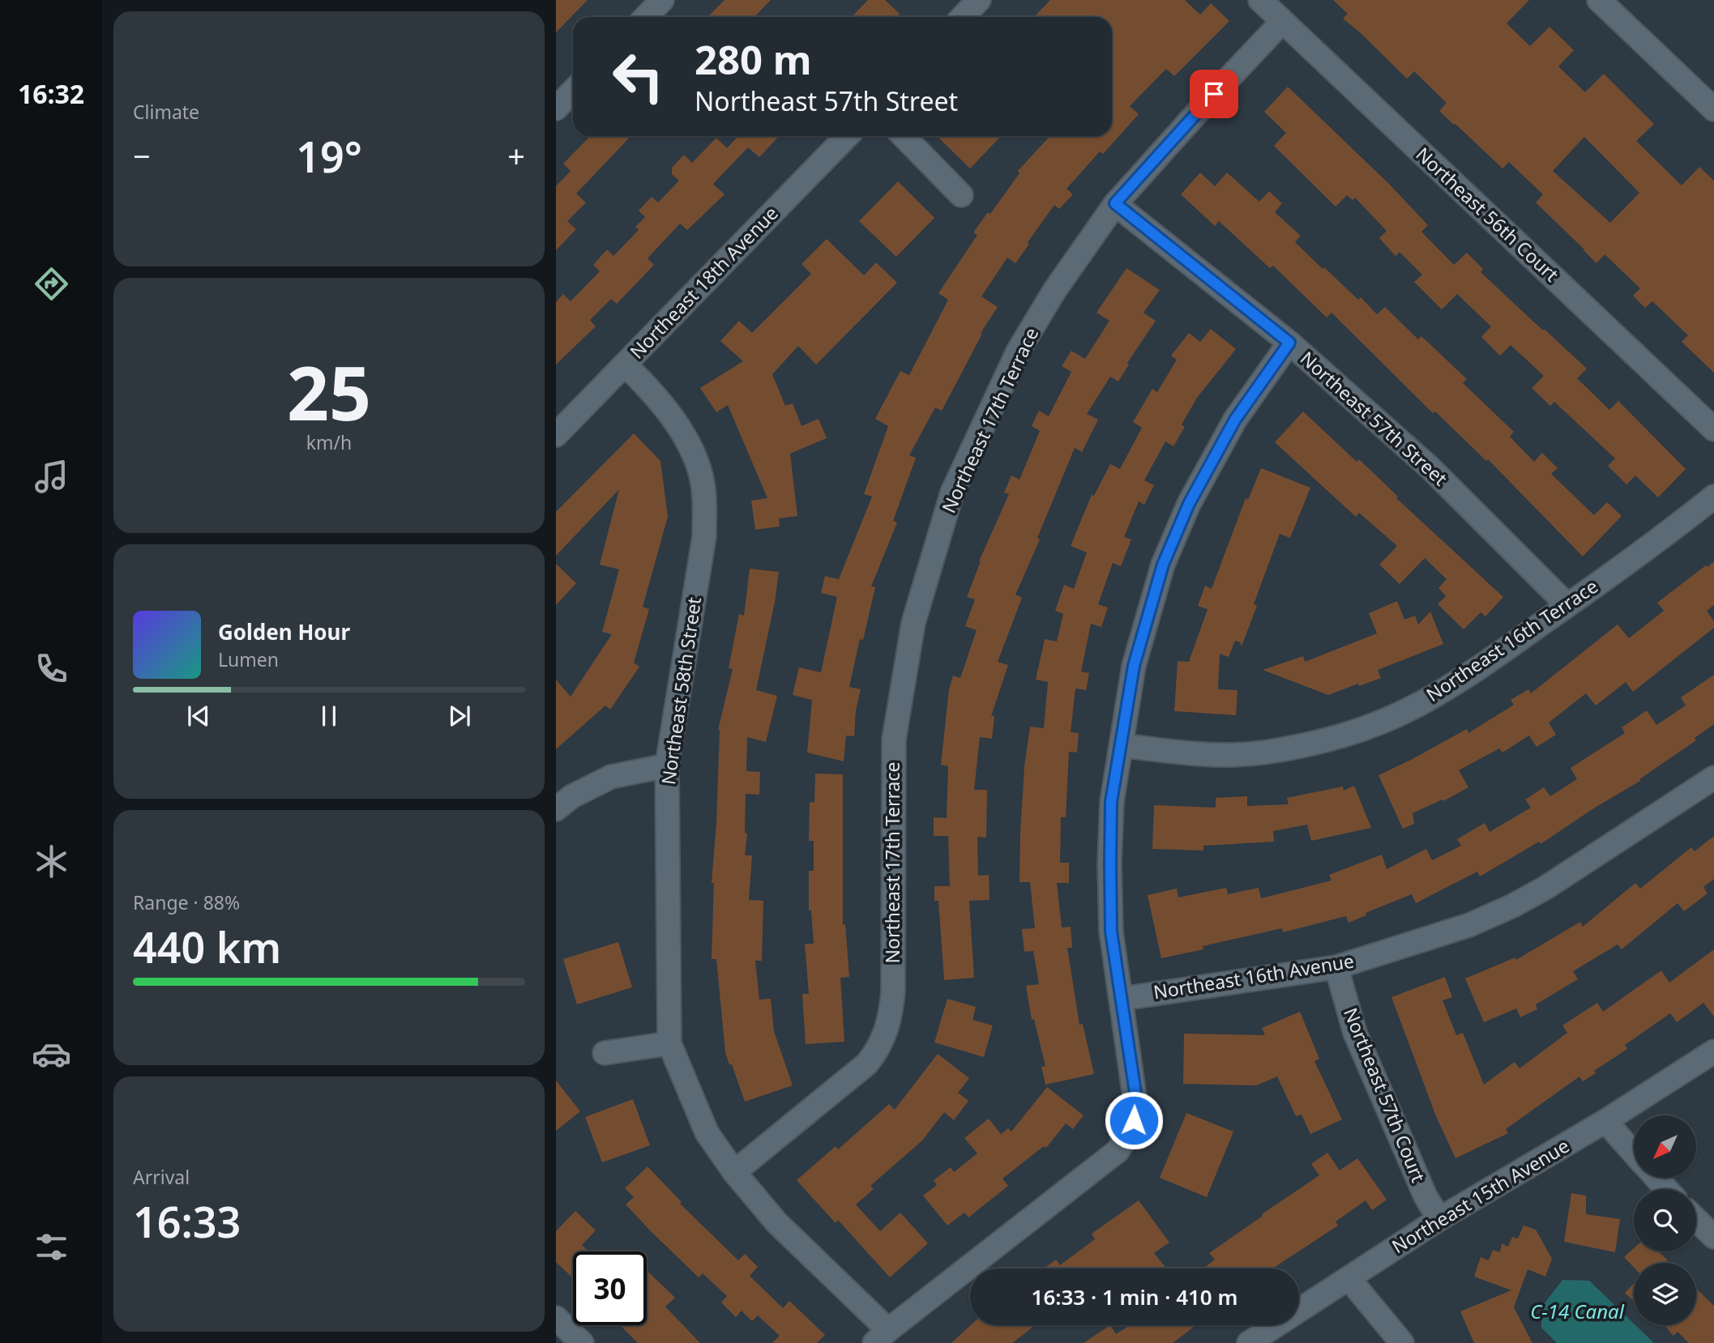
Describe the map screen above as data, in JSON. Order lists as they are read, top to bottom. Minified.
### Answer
{"streets":{"street":["Northeast 56th Court","Northeast 18th Avenue","Northeast 57th Street","Northeast 17th Terrace","Northeast 16th Terrace","Northeast 58th Street","Northeast 16th Avenue","Northeast 57th Court","Northeast 15th Avenue"]},"crossings":[["Northeast 56th Court","Northeast 17th Terrace"],["Northeast 18th Avenue","Northeast 58th Street"],["Northeast 57th Street","Northeast 17th Terrace"],["Northeast 57th Street","Northeast 16th Terrace"],["Northeast 17th Terrace","Northeast 58th Street"],["Northeast 16th Avenue","Northeast 57th Court"],["Northeast 57th Court","Northeast 15th Avenue"]],"water":["C-14 Canal"],"north":"bottom left","page":{"tabs":"16:32","tile":["Climate",["25","km/h"],["Range · 88%","440 km"],["Arrival","16:33"]],"turn":["280 m","Northeast 57th Street"],"heat":["−","19°","+"],"song":["Golden Hour","Lumen"],"limit":"30","trip":"16:33 · 1 min · 410 m"}}
